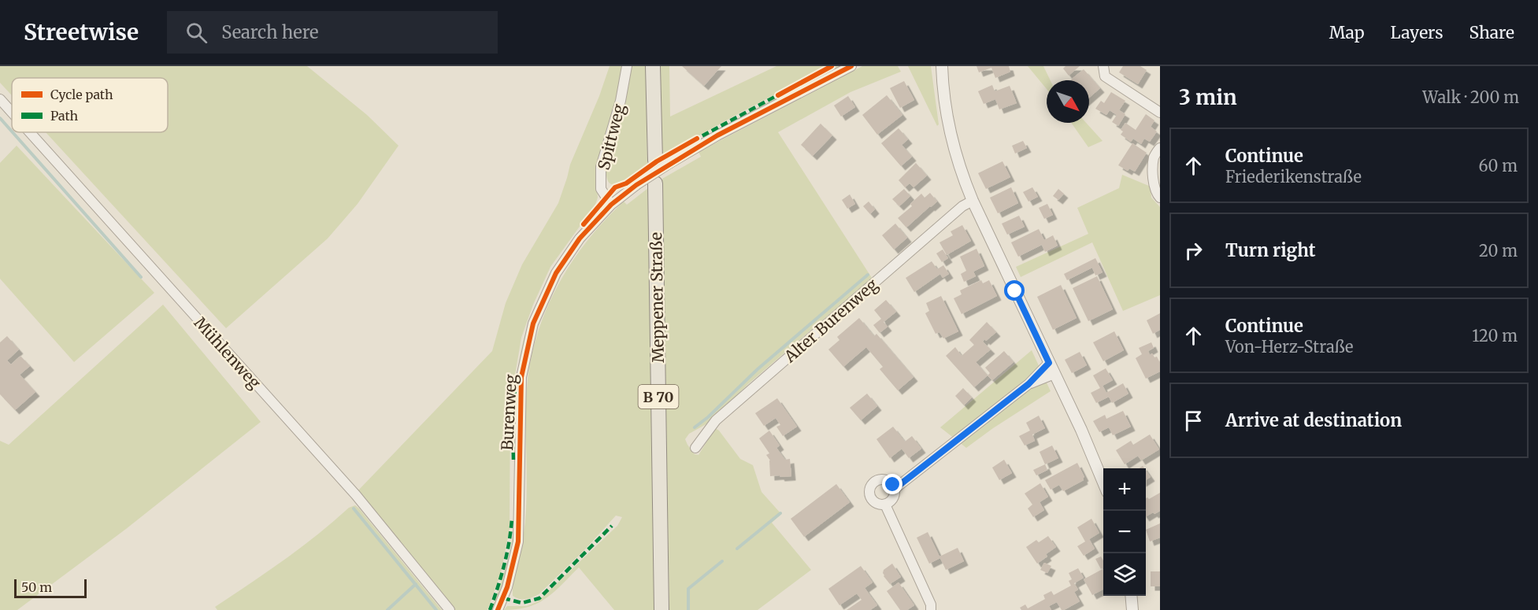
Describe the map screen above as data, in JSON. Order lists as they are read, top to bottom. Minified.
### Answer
{"streets":{"main road":["Meppener Straße","B 70"],"street":["Spittweg","Alter Burenweg","Mühlenweg","Burenweg"]},"crossings":[["Spittweg","Burenweg"]],"legend":["Cycle path","Path"],"scale_bar":"50 m","north":"bottom right","page":{"header":"Streetwise","search":"Search here","nav":["Map","Layers","Share"],"heading":["3 min","Walk · 200 m"],"list":[["Continue","Friederikenstraße","60 m"],["Turn right","20 m"],["Continue","Von-Herz-Straße","120 m"],"Arrive at destination"],"map_buttons":["+","−"],"scale":"50 m"}}
